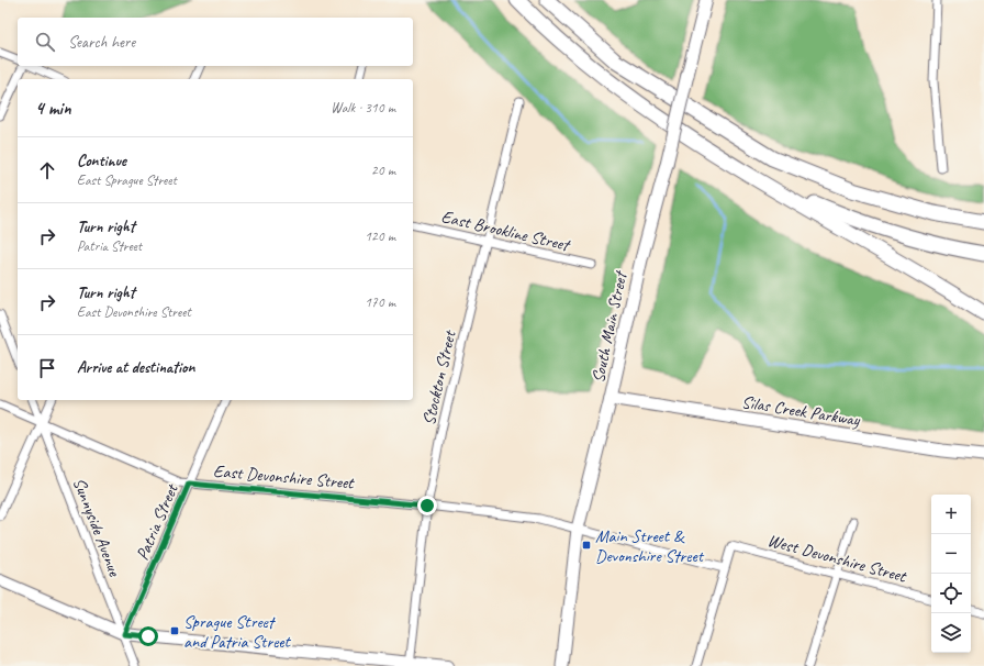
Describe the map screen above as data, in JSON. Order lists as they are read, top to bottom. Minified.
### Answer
{"streets":{"main road":["South Main Street","Silas Creek Parkway"],"street":["East Brookline Street","Stockton Street","East Devonshire Street","Patria Street","Sunnyside Avenue","West Devonshire Street"]},"crossings":[["East Brookline Street","Stockton Street"],["South Main Street","Silas Creek Parkway"],["South Main Street","East Devonshire Street"],["Stockton Street","East Devonshire Street"],["East Devonshire Street","Patria Street"],["East Devonshire Street","Sunnyside Avenue"],["Patria Street","Sunnyside Avenue"]],"places":{"transit":["Main Street & Devonshire Street","Sprague Street and Patria Street"]},"page":{"search":"Search here","heading":["4 min","Walk · 310 m"],"list":[["Continue","East Sprague Street","20 m"],["Turn right","Patria Street","120 m"],["Turn right","East Devonshire Street","170 m"],"Arrive at destination"],"map_buttons":["+","−"]}}
